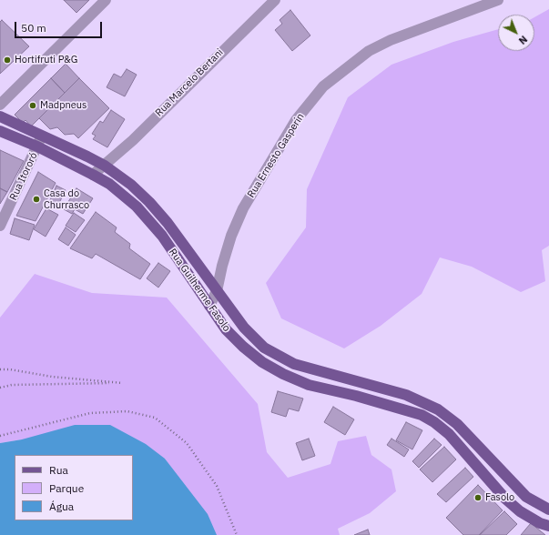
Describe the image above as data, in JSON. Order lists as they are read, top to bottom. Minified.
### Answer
{"streets":{"main road":["Rua Guilherme Fasolo"],"street":["Rua Marcelo Bertani","Rua Ernesto Gasperin","Rua Itororó"]},"crossings":[["Rua Marcelo Bertani","Rua Guilherme Fasolo"],["Rua Ernesto Gasperin","Rua Guilherme Fasolo"],["Rua Itororó","Rua Guilherme Fasolo"]],"places":["Hortifruti P&G","Madpneus","Casa do Churrasco","Fasolo"],"legend":["Rua","Parque","Água"],"scale_bar":"50 m","north":"bottom right"}
